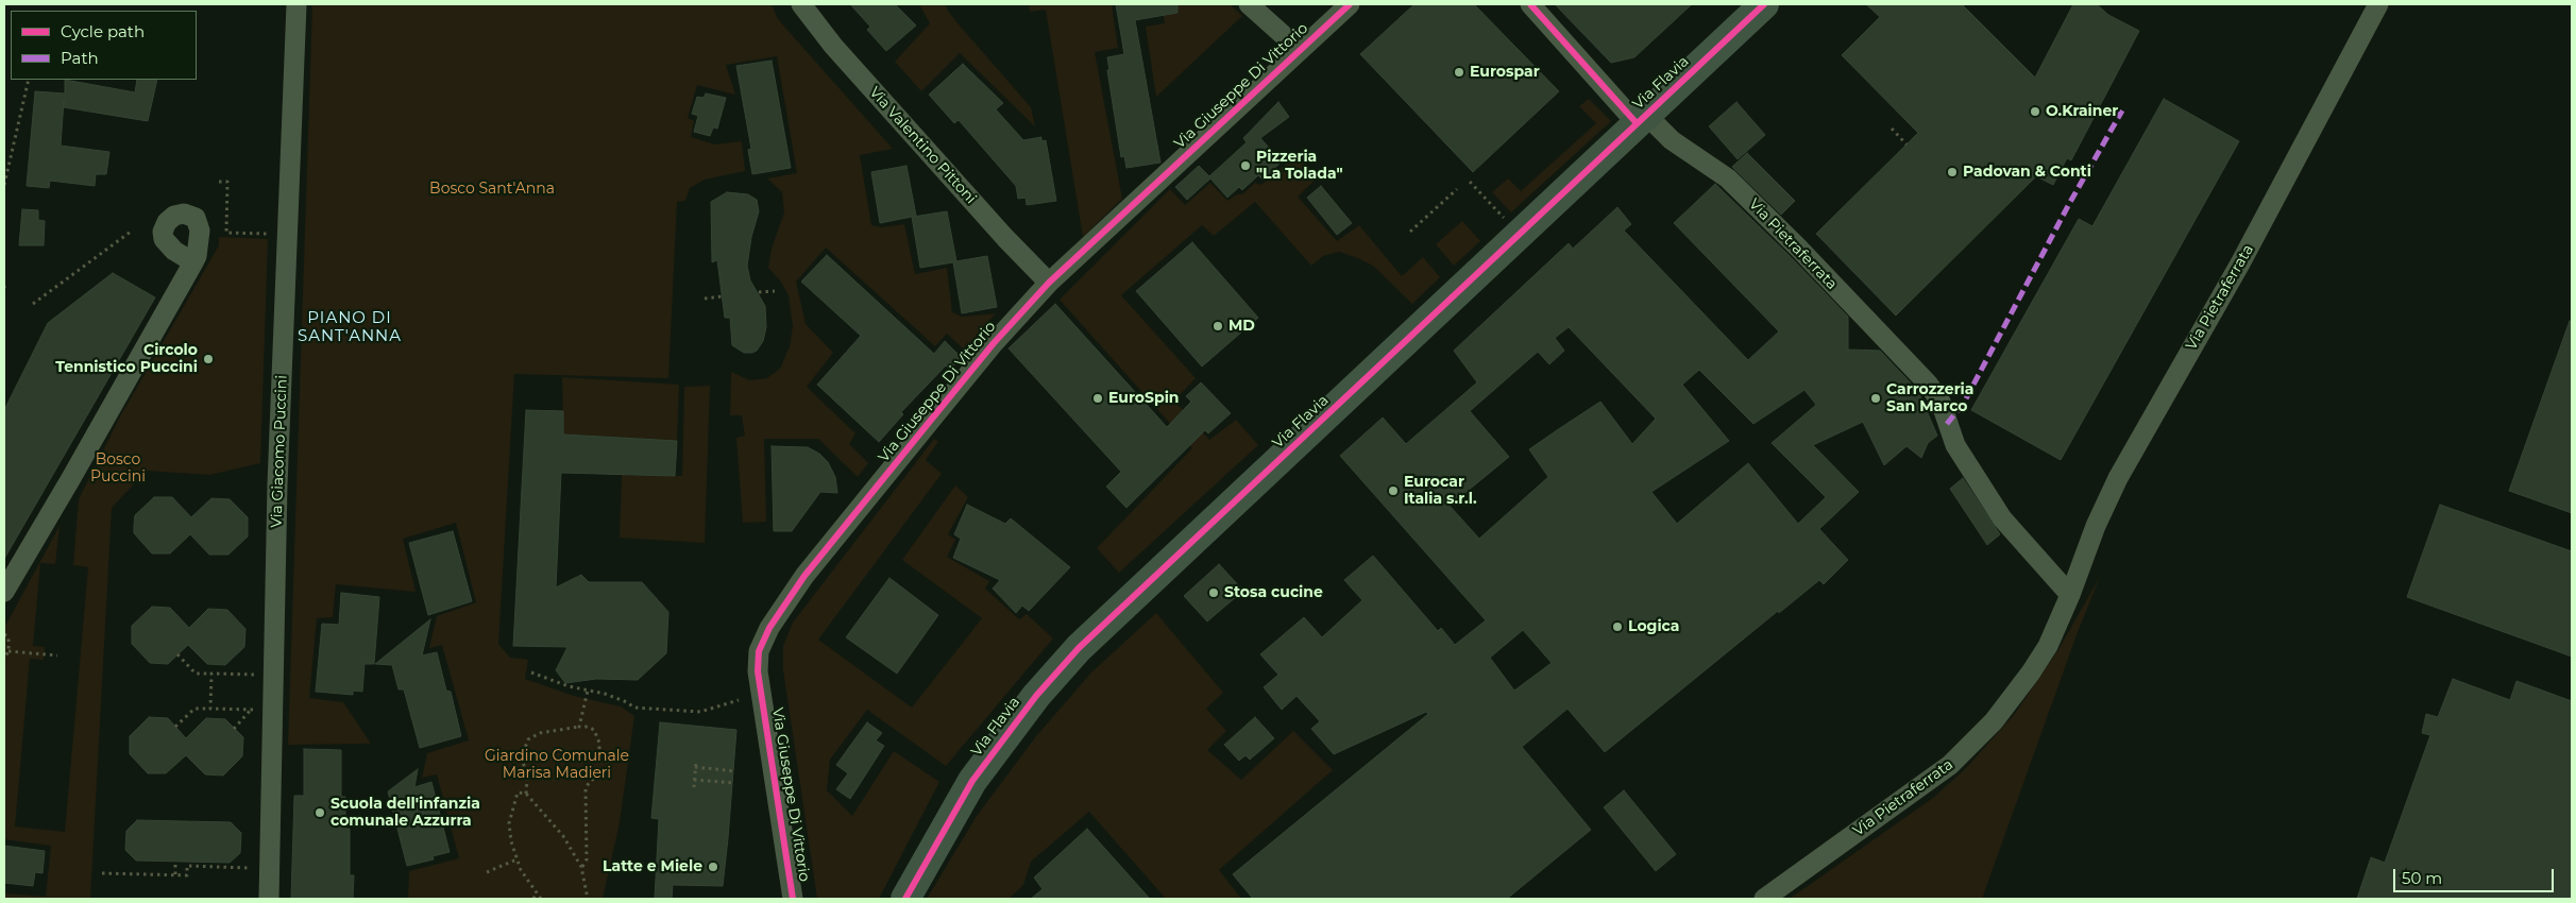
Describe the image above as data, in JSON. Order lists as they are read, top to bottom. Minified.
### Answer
{"streets":{"main road":["Via Flavia"],"street":["Via Giuseppe Di Vittorio","Via Valentino Pittoni","Via Pietraferrata","Via Giacomo Puccini"]},"crossings":[["Via Flavia","Via Pietraferrata"],["Via Giuseppe Di Vittorio","Via Valentino Pittoni"]],"districts":["PIANO DI SANT'ANNA"],"parks":["Bosco Sant'Anna","Bosco Puccini","Giardino Comunale Marisa Madieri"],"places":["Eurospar","O.Krainer","Pizzeria \"La Tolada\"","Padovan & Conti","MD","Circolo Tennistico Puccini","EuroSpin","Carrozzeria San Marco","Eurocar Italia s.r.l.","Stosa cucine","Logica","Scuola dell'infanzia comunale Azzurra","Latte e Miele"],"legend":["Cycle path","Path"],"scale_bar":"50 m"}
